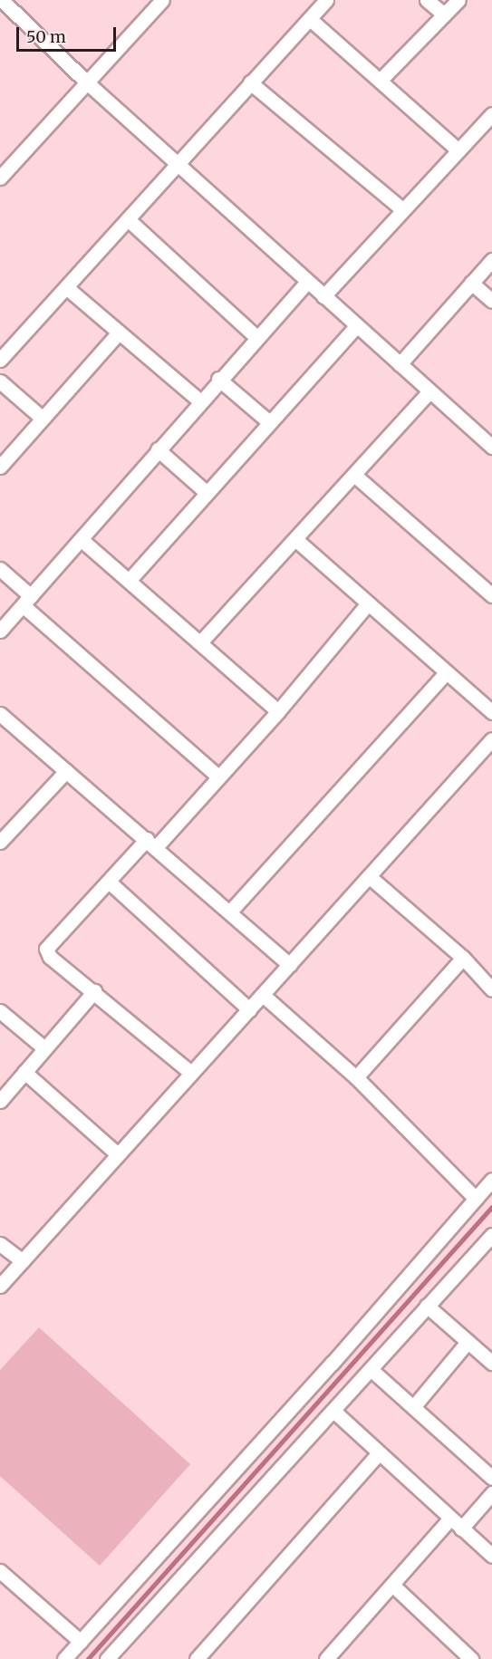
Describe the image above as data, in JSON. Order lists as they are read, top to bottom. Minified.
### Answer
{"scale_bar":"50 m"}
